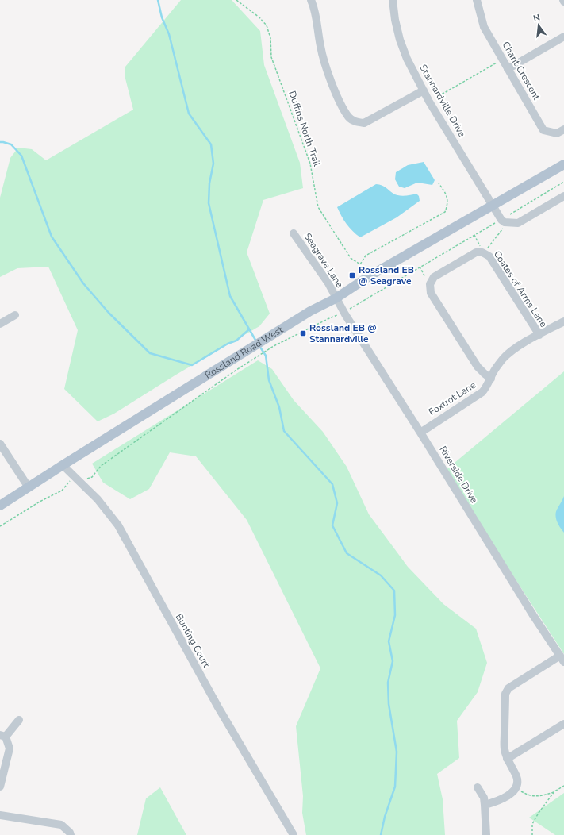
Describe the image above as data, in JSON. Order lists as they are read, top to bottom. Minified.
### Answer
{"streets":{"main road":["Rossland Road West"],"street":["Chant Crescent","Stannardville Drive","Seagrave Lane","Coates of Arms Lane","Foxtrot Lane","Riverside Drive","Bunting Court"],"path":["Duffins North Trail"]},"crossings":[["Stannardville Drive","Rossland Road West"],["Seagrave Lane","Rossland Road West"],["Seagrave Lane","Riverside Drive"],["Coates of Arms Lane","Foxtrot Lane"],["Rossland Road West","Riverside Drive"],["Rossland Road West","Bunting Court"],["Foxtrot Lane","Riverside Drive"]],"places":{"transit":["Rossland EB @ Seagrave","Rossland EB @ Stannardville"]},"north":"top"}
